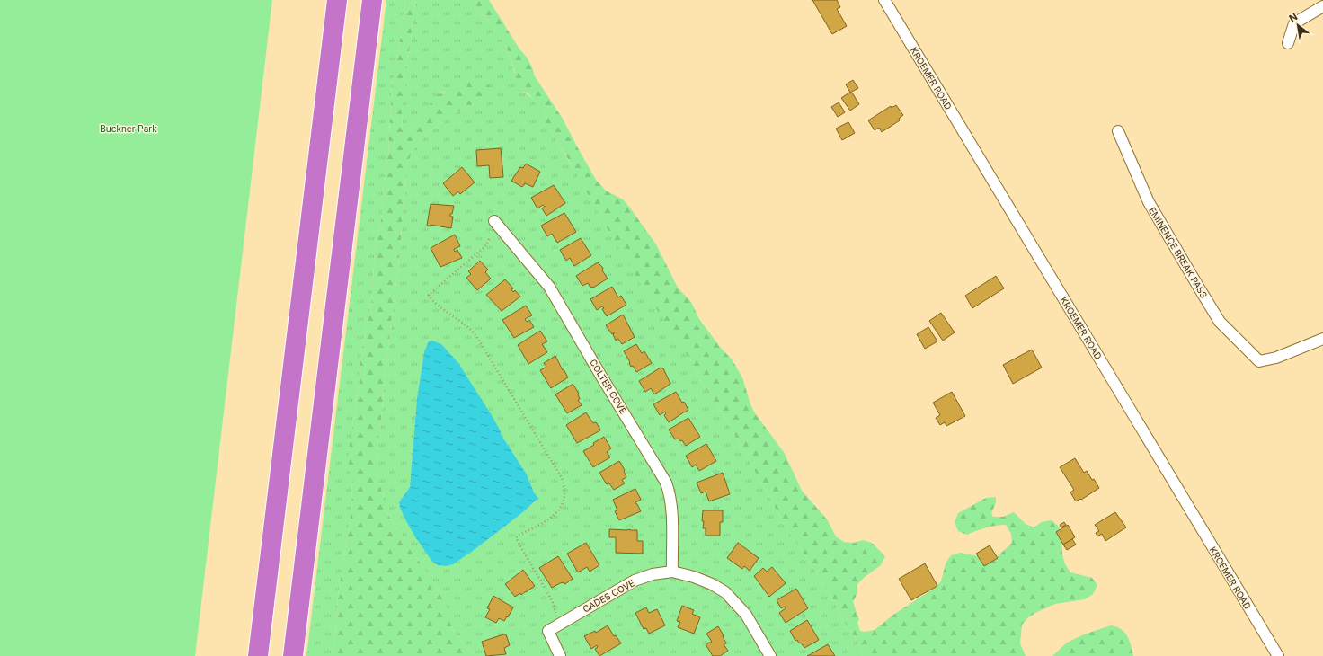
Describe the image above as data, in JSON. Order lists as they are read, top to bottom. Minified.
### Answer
{"streets":{"street":["KROEMER ROAD","EMINENCE BREAK PASS","COLTER COVE","CADES COVE"]},"crossings":[["COLTER COVE","CADES COVE"]],"parks":["Buckner Park"],"north":"top left"}
